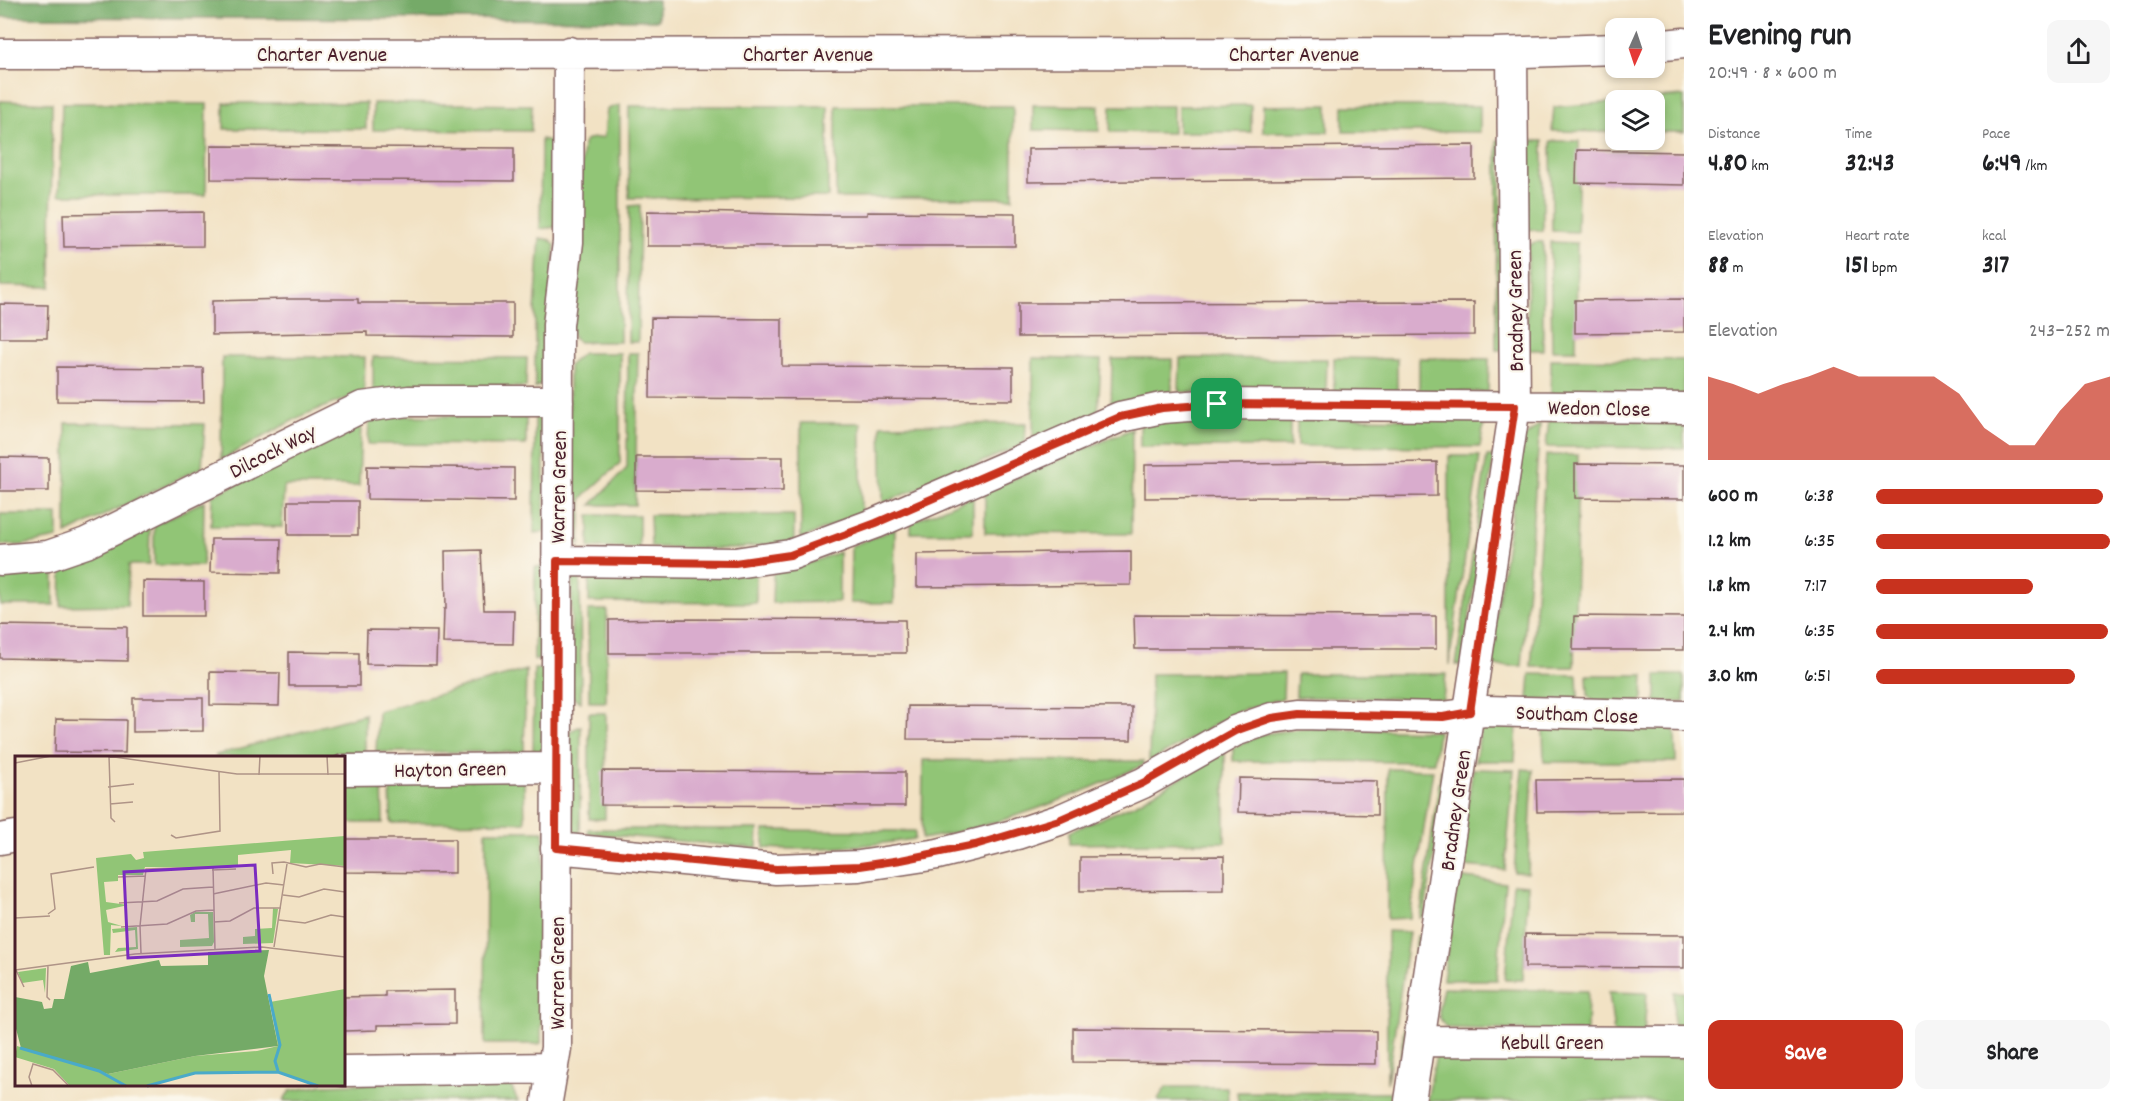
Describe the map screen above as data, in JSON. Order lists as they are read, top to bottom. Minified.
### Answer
{"streets":{"street":["Charter Avenue","Bradney Green","Wedon Close","Dilcock Way","Warren Green","Southam Close","Hayton Green","Kebull Green"]},"crossings":[["Charter Avenue","Bradney Green"],["Charter Avenue","Warren Green"],["Bradney Green","Wedon Close"],["Bradney Green","Southam Close"],["Bradney Green","Kebull Green"],["Wedon Close","Warren Green"],["Dilcock Way","Warren Green"],["Warren Green","Southam Close"],["Warren Green","Hayton Green"]],"north":"bottom","page":{"heading":["Evening run","20:49 · 8 × 600 m"],"stats":[["Distance","4.80 km"],["Time","32:43"],["Pace","6:49 /km"],["Elevation","88 m"],["Heart rate","151 bpm"],["kcal","317"]],"chart":["Elevation","243–252 m"],"list":[{"name":"600 m","note":"6:38"},{"name":"1.2 km","note":"6:35"},{"name":"1.8 km","note":"7:17"},{"name":"2.4 km","note":"6:35"},{"name":"3.0 km","note":"6:51"}],"buttons":["Save","Share"]}}
